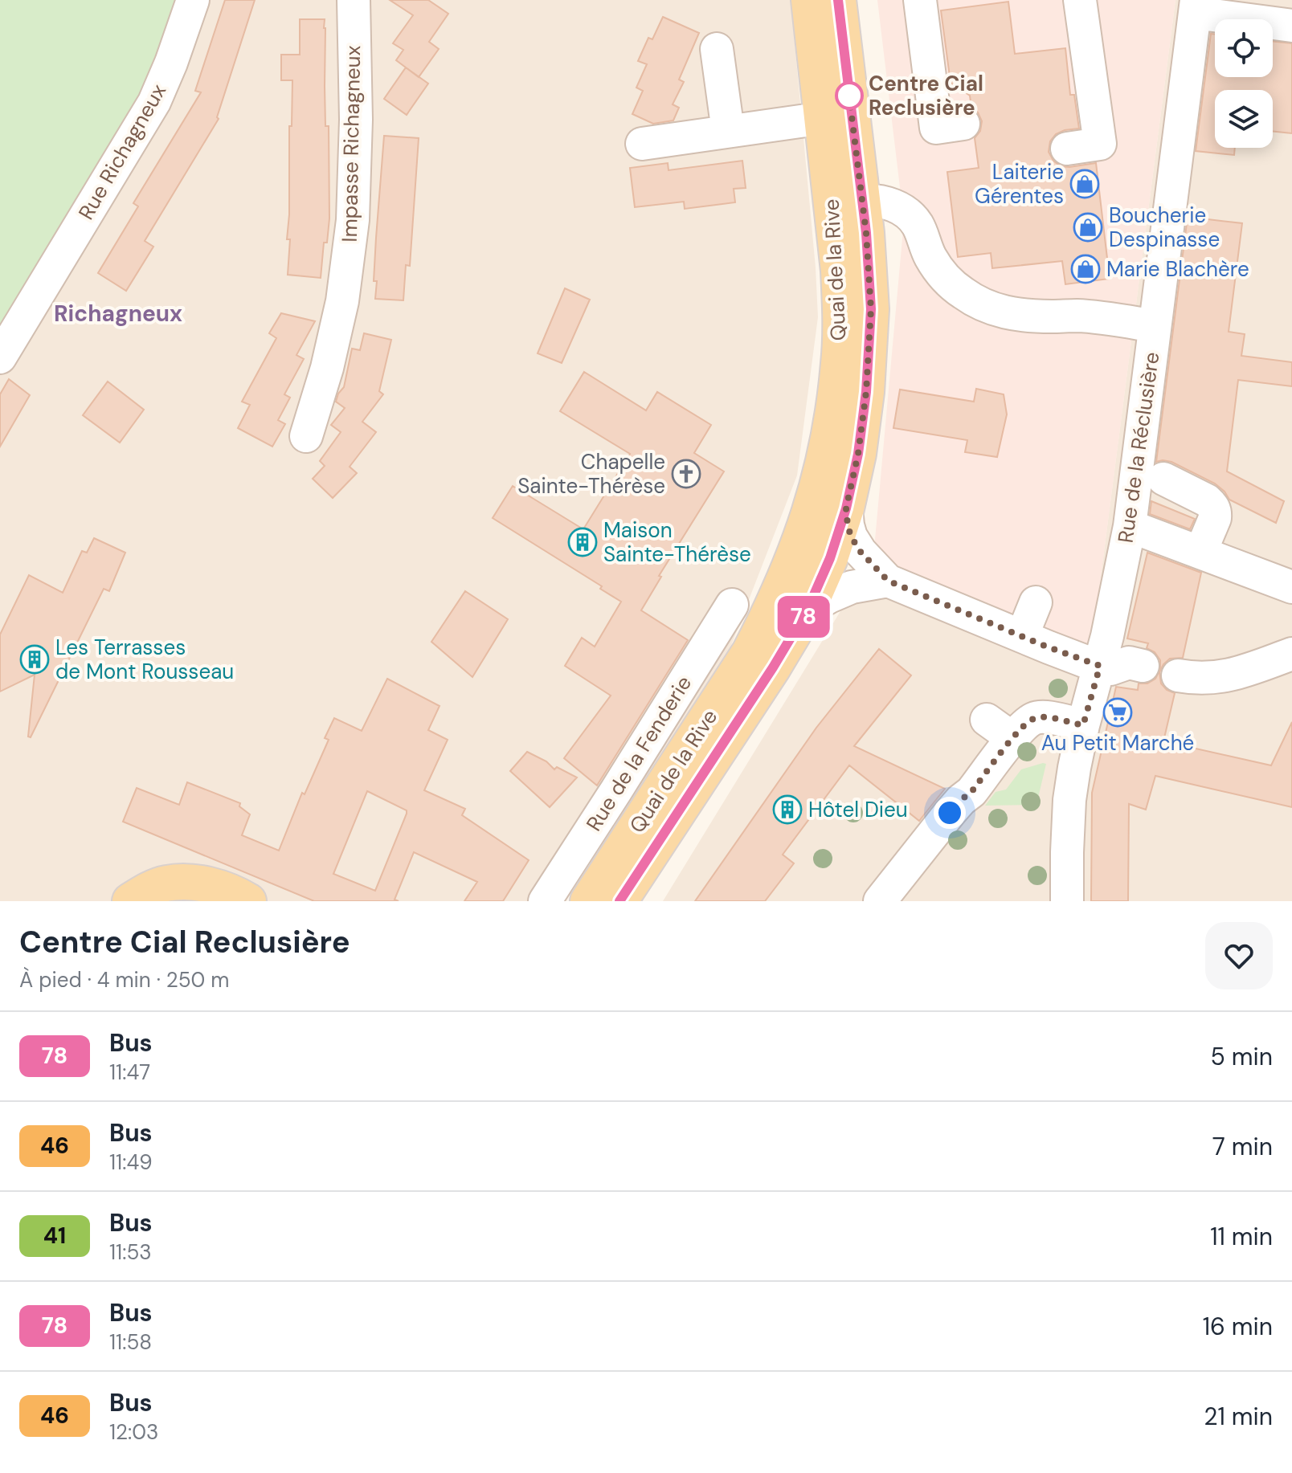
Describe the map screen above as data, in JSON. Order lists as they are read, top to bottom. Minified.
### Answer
{"streets":{"main road":["Quai de la Rive"],"street":["Impasse Richagneux","Rue Richagneux","Rue de la Réclusière","Rue de la Fenderie"]},"districts":["Richagneux"],"places":{"other":["Centre Cial Reclusière"],"shop":["Laiterie Gérentes","Boucherie Despinasse","Marie Blachère"],"church":["Chapelle Sainte-Thérèse"],"building":["Maison Sainte-Thérèse","Les Terrasses de Mont Rousseau","Hôtel Dieu"],"supermarket":["Au Petit Marché"]},"lines":["bus line 78"],"page":{"on_map":"78","heading":["Centre Cial Reclusière","À pied · 4 min · 250 m"],"list":[{"mark":"78","name":"Bus","note":"11:47","value":"5 min"},{"mark":"46","name":"Bus","note":"11:49","value":"7 min"},{"mark":"41","name":"Bus","note":"11:53","value":"11 min"},{"mark":"78","name":"Bus","note":"11:58","value":"16 min"},{"mark":"46","name":"Bus","note":"12:03","value":"21 min"}]}}
